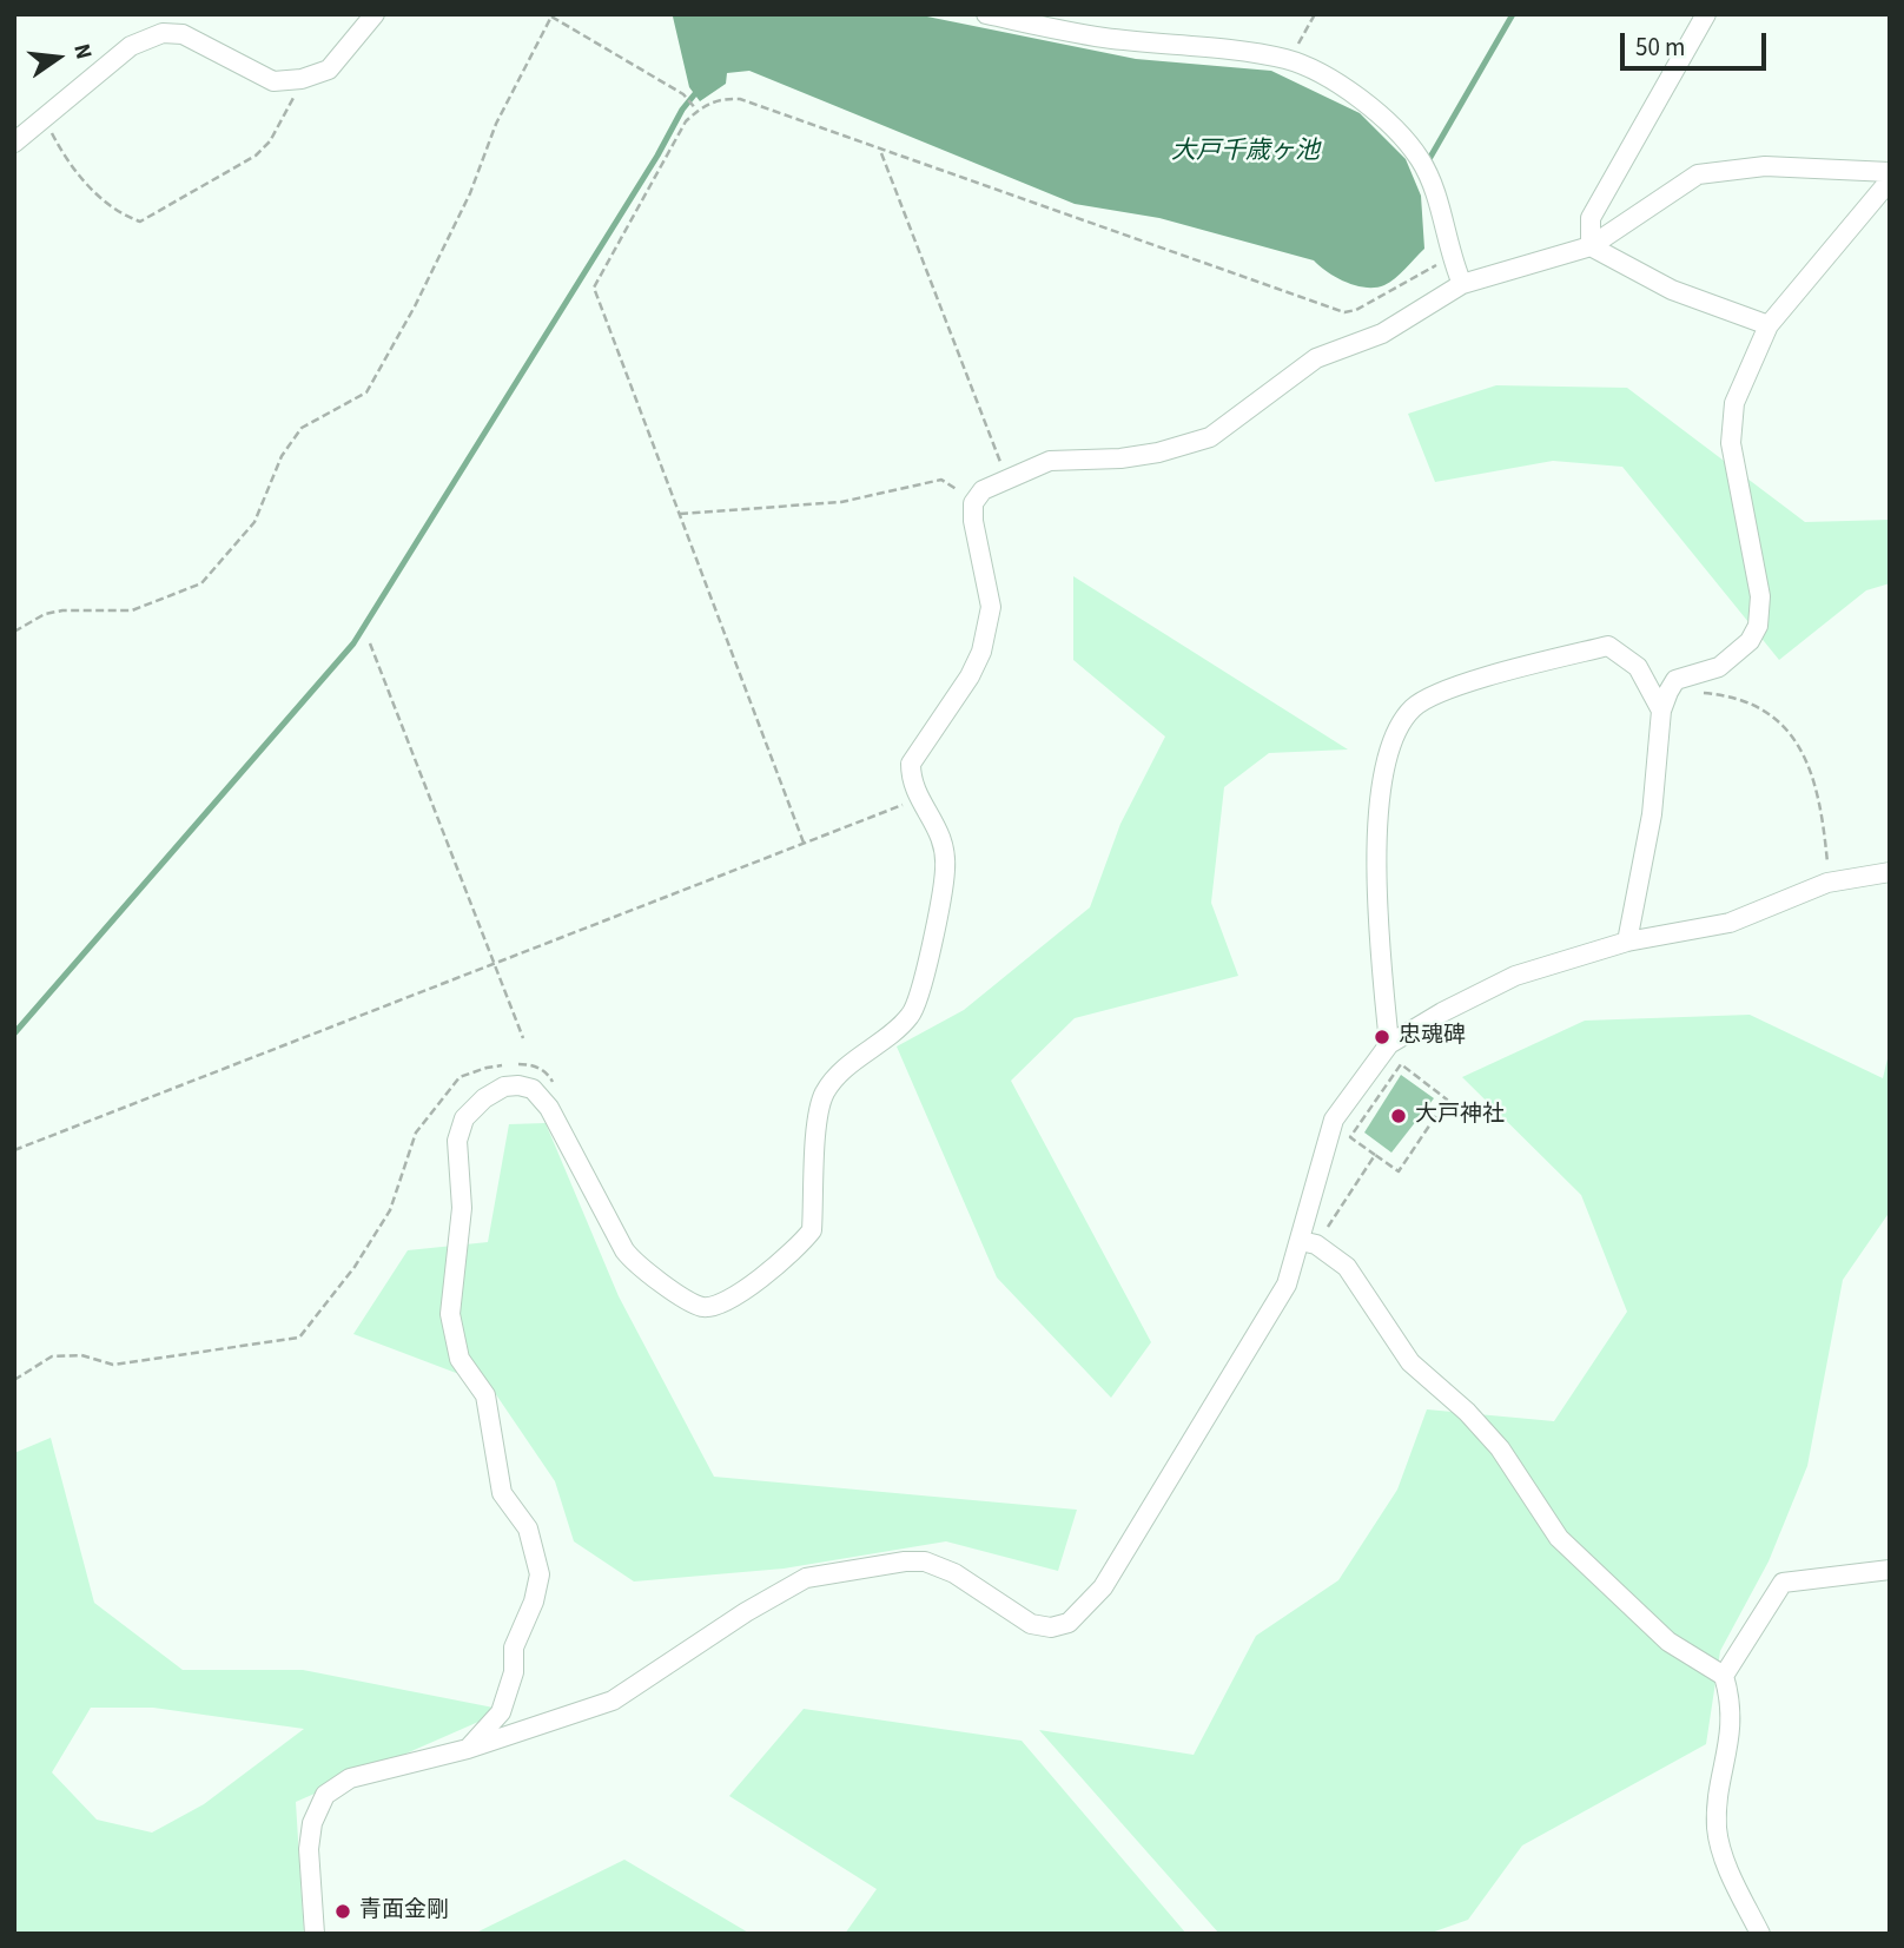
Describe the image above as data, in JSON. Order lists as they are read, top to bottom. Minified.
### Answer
{"water":["大戸千歳ヶ池"],"places":["忠魂碑","大戸神社","青面金剛"],"scale_bar":"50 m","north":"right"}
